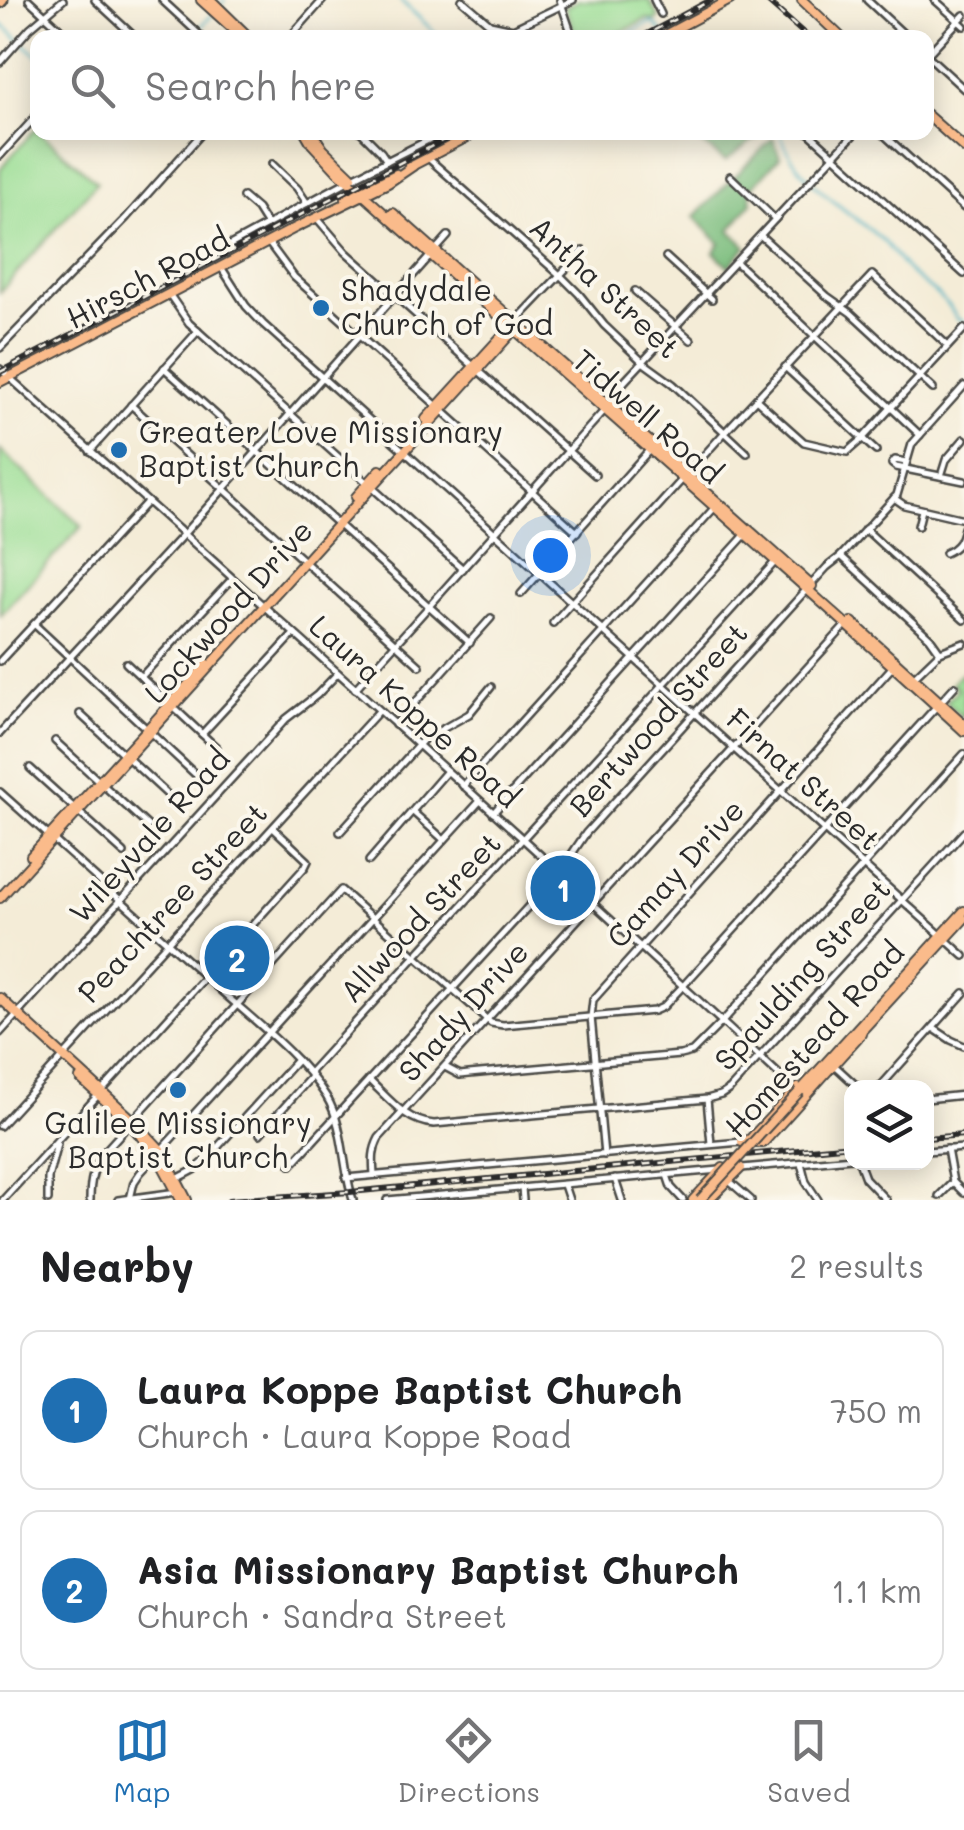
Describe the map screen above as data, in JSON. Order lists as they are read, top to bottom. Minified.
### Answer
{"streets":{"main road":["Hirsch Road","Tidwell Road","Lockwood Drive","Homestead Road"],"street":["Antha Street","Laura Koppe Road","Bertwood Street","Firnat Street","Wileyvale Road","Camay Drive","Peachtree Street","Allwood Street","Spaulding Street","Shady Drive"]},"crossings":[["Hirsch Road","Antha Street"],["Hirsch Road","Tidwell Road"],["Hirsch Road","Laura Koppe Road"],["Hirsch Road","Firnat Street"],["Antha Street","Lockwood Drive"],["Tidwell Road","Lockwood Drive"],["Tidwell Road","Bertwood Street"],["Tidwell Road","Camay Drive"],["Tidwell Road","Allwood Street"],["Tidwell Road","Shady Drive"],["Lockwood Drive","Laura Koppe Road"],["Lockwood Drive","Firnat Street"],["Laura Koppe Road","Bertwood Street"],["Laura Koppe Road","Wileyvale Road"],["Laura Koppe Road","Camay Drive"],["Laura Koppe Road","Peachtree Street"],["Laura Koppe Road","Allwood Street"],["Laura Koppe Road","Spaulding Street"],["Laura Koppe Road","Shady Drive"],["Laura Koppe Road","Homestead Road"],["Bertwood Street","Firnat Street"],["Firnat Street","Camay Drive"],["Firnat Street","Allwood Street"],["Firnat Street","Spaulding Street"],["Firnat Street","Shady Drive"],["Firnat Street","Homestead Road"],["Spaulding Street","Shady Drive"]],"places":["Shadydale Church of God","Greater Love Missionary Baptist Church","Galilee Missionary Baptist Church"],"page":{"search":"Search here","pins":["1","2"],"heading":["Nearby","2 results"],"list":[{"mark":"1","name":"Laura Koppe Baptist Church","note":"Church · Laura Koppe Road","value":"750 m"},{"mark":"2","name":"Asia Missionary Baptist Church","note":"Church · Sandra Street","value":"1.1 km"}],"nav":["Map","Directions","Saved"]}}
